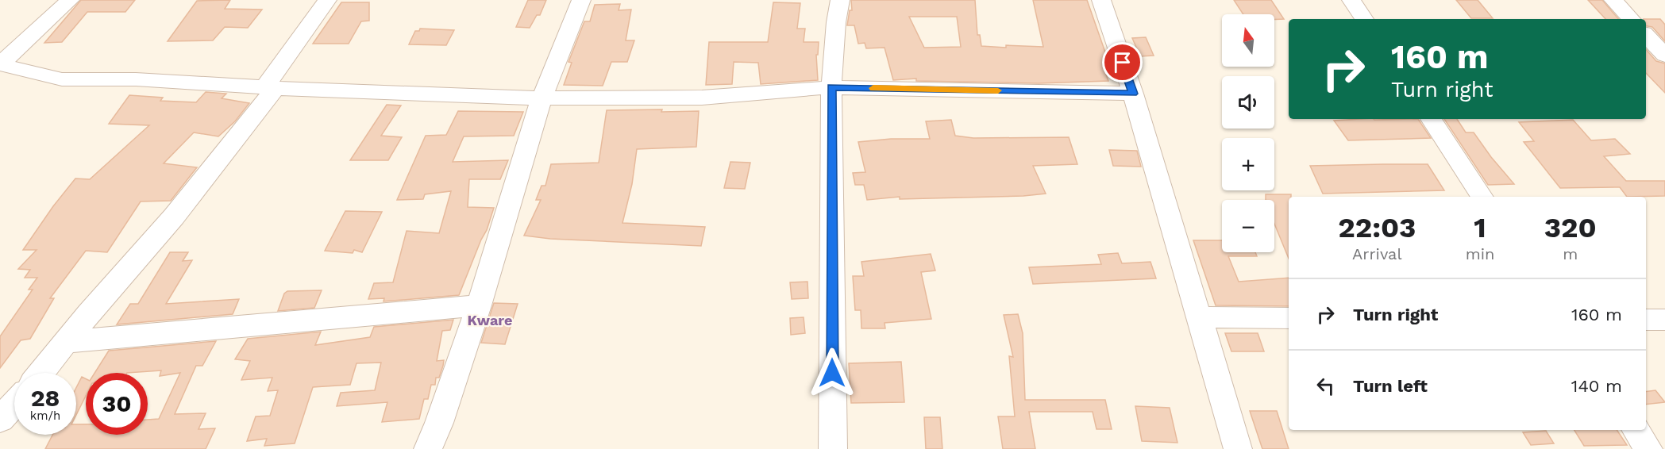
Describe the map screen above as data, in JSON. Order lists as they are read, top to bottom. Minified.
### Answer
{"districts":["Kware"],"north":"top","page":{"map_buttons":["+","−"],"turn":["160 m","Turn right"],"eta":["22:03","Arrival","1","min","320","m"],"list":[{"name":"Turn right","value":"160 m"},{"name":"Turn left","value":"140 m"}],"speed":"28 km/h","limit":"30"}}
